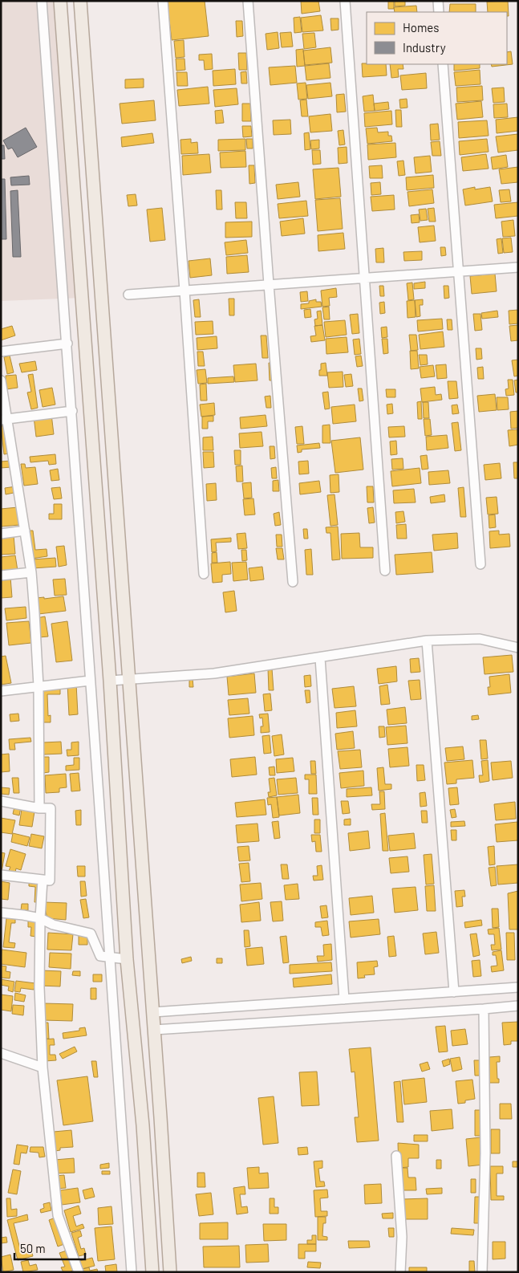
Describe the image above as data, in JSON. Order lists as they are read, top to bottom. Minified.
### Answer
{"legend":["Homes","Industry"],"scale_bar":"50 m"}
